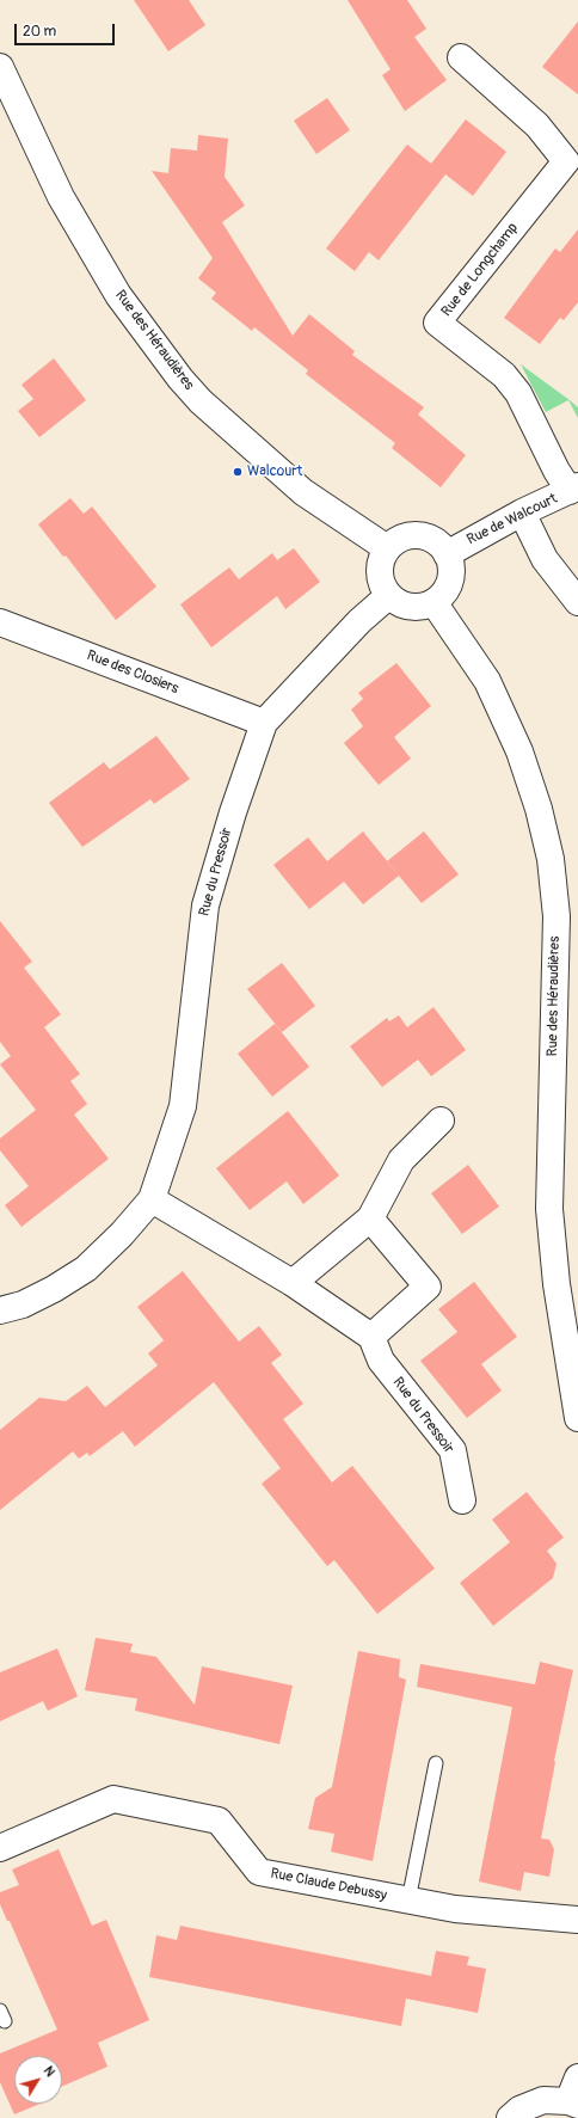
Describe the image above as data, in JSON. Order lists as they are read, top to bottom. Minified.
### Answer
{"streets":{"street":["Rue de Longchamp","Rue des Héraudières","Rue de Walcourt","Rue des Closiers","Rue du Pressoir","Rue Claude Debussy"]},"crossings":[["Rue de Longchamp","Rue de Walcourt"],["Rue des Héraudières","Rue de Walcourt"],["Rue des Héraudières","Rue du Pressoir"],["Rue de Walcourt","Rue du Pressoir"],["Rue des Closiers","Rue du Pressoir"]],"places":["Walcourt"],"scale_bar":"20 m","north":"top right"}
